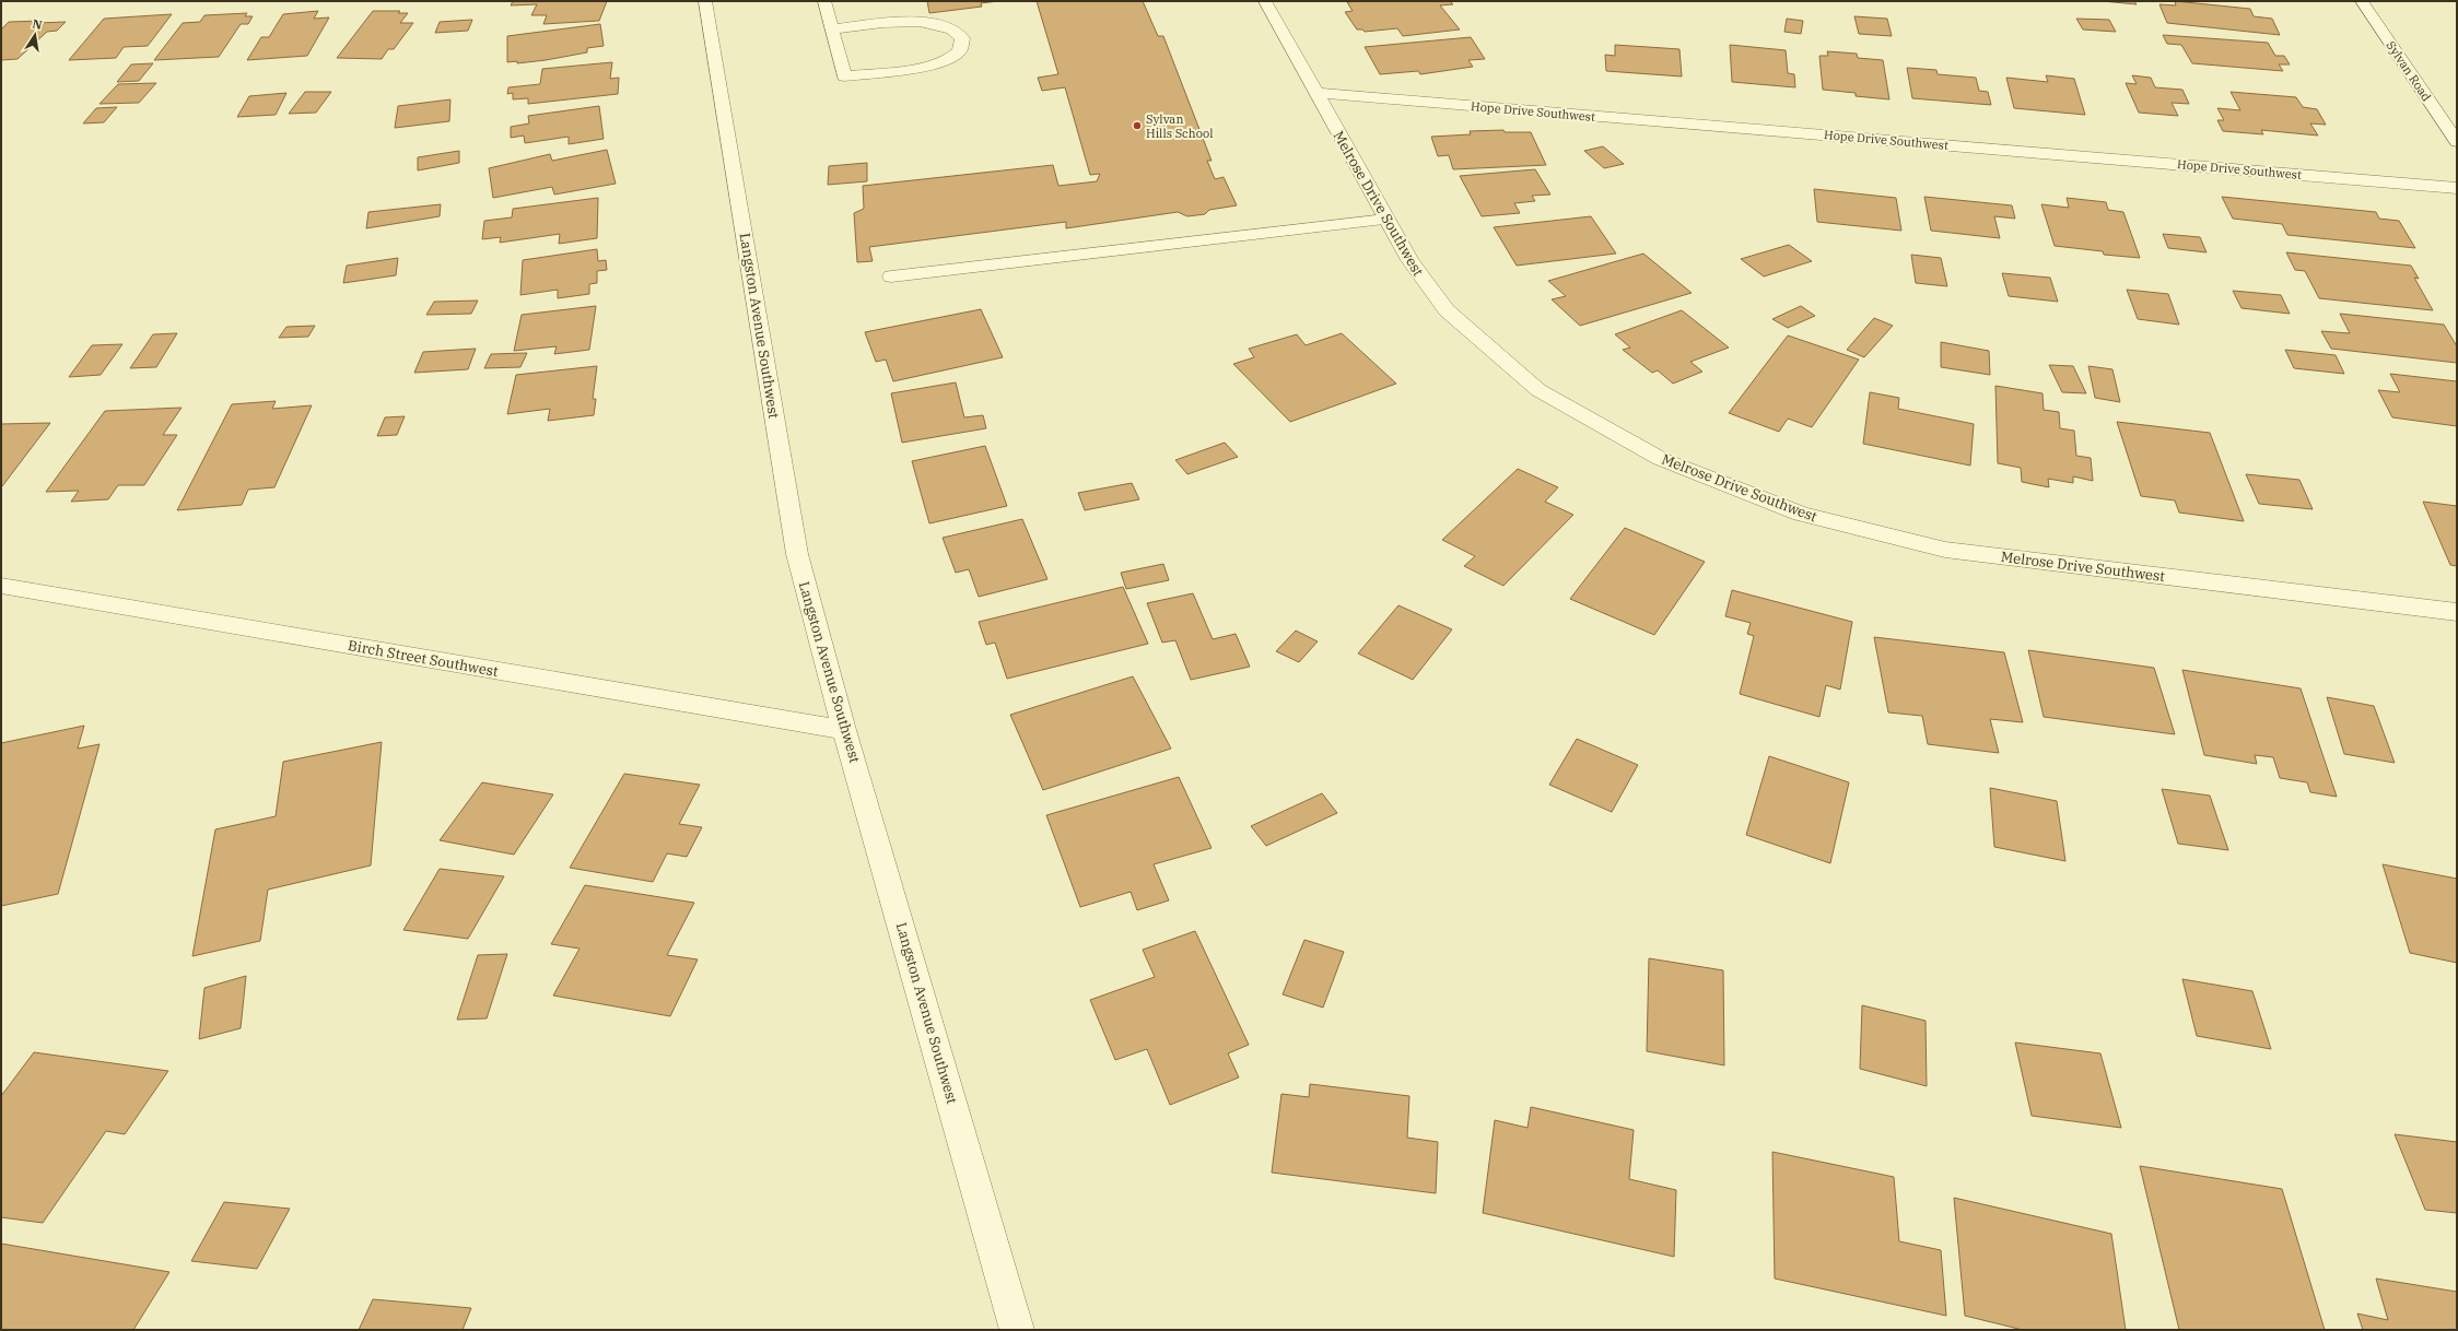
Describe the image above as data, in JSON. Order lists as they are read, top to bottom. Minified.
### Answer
{"streets":{"street":["Sylvan Road","Hope Drive Southwest","Melrose Drive Southwest","Langston Avenue Southwest","Birch Street Southwest"]},"crossings":[["Hope Drive Southwest","Melrose Drive Southwest"],["Langston Avenue Southwest","Birch Street Southwest"]],"places":["Sylvan Hills School"],"north":"top"}
